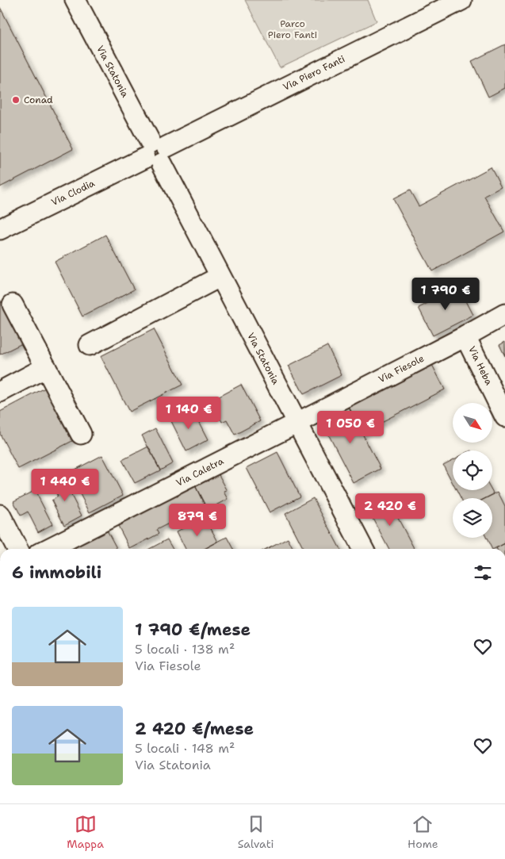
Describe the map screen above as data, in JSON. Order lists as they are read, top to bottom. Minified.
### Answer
{"streets":{"street":["Via Statonia","Via Piero Fanti","Via Clodia","Via Heba","Via Fiesole","Via Caletra"]},"crossings":[["Via Statonia","Via Piero Fanti"],["Via Statonia","Via Clodia"],["Via Statonia","Via Fiesole"],["Via Statonia","Via Caletra"],["Via Piero Fanti","Via Clodia"],["Via Heba","Via Fiesole"],["Via Fiesole","Via Caletra"]],"parks":["Parco Piero Fanti"],"places":["Conad"],"north":"bottom right","page":{"price":["1 790 €","1 140 €","1 050 €","1 440 €","2 420 €","879 €"],"heading":"6 immobili","list":[{"name":"1 790 €/mese","note":"5 locali · 138 m² · Via Fiesole"},{"name":"2 420 €/mese","note":"5 locali · 148 m² · Via Statonia"}],"tabs":["Mappa","Salvati","Home"]}}
